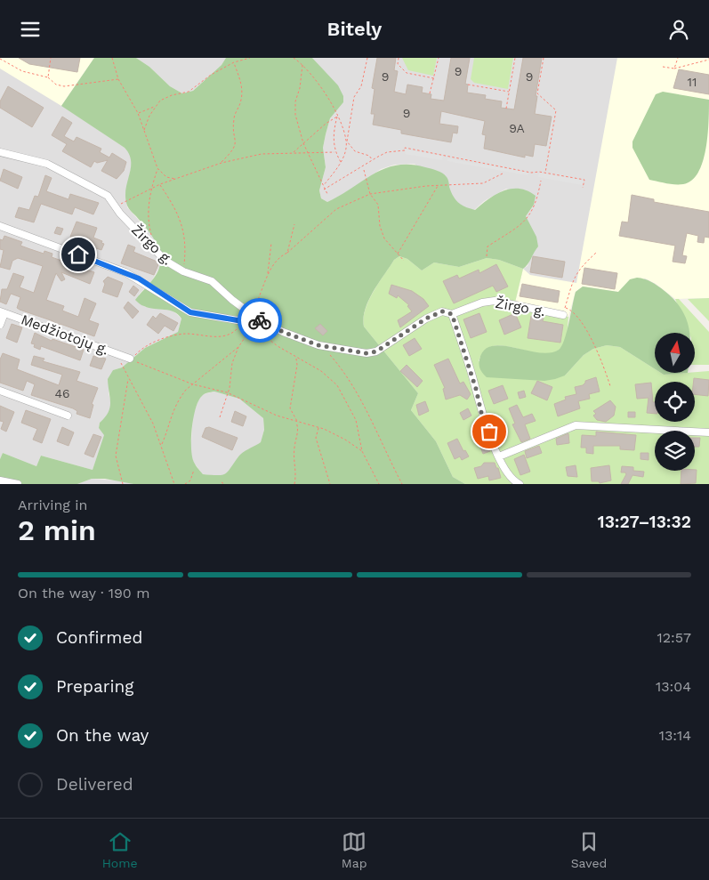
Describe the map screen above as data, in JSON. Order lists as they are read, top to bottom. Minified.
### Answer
{"streets":{"street":["Žirgo g.","Medžiotojų g."]},"house_numbers":["9","9","9","11","9","9A","46"],"north":"top","page":{"header":"Bitely","heading":["2 min","Arriving in","13:27–13:32"],"bar":"On the way · 190 m","list":[["Confirmed","12:57"],["Preparing","13:04"],["On the way","13:14"],"Delivered"],"tabs":["Home","Map","Saved"]}}
